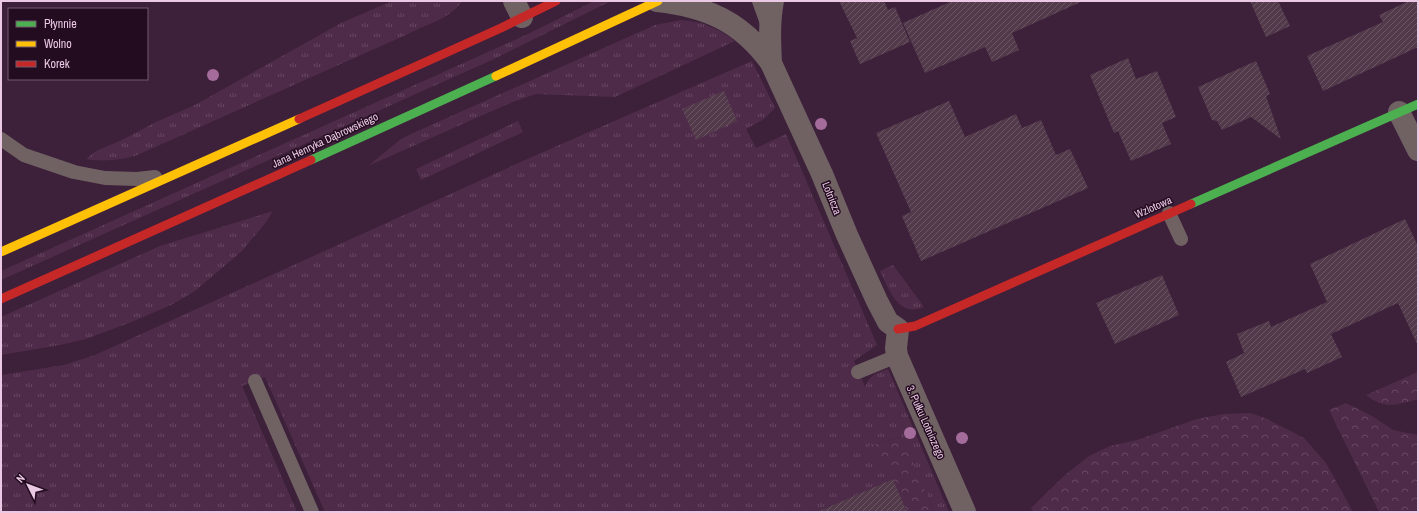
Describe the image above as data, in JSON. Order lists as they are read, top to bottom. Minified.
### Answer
{"streets":{"main road":["Jana Henryka Dąbrowskiego","Wzlotowa"],"street":["Lotnicza","3. Pułku Lotniczego"]},"crossings":[["Jana Henryka Dąbrowskiego","Lotnicza"],["Lotnicza","Wzlotowa"],["Lotnicza","3. Pułku Lotniczego"],["Wzlotowa","3. Pułku Lotniczego"]],"legend":["Płynnie","Wolno","Korek"],"north":"top left"}
